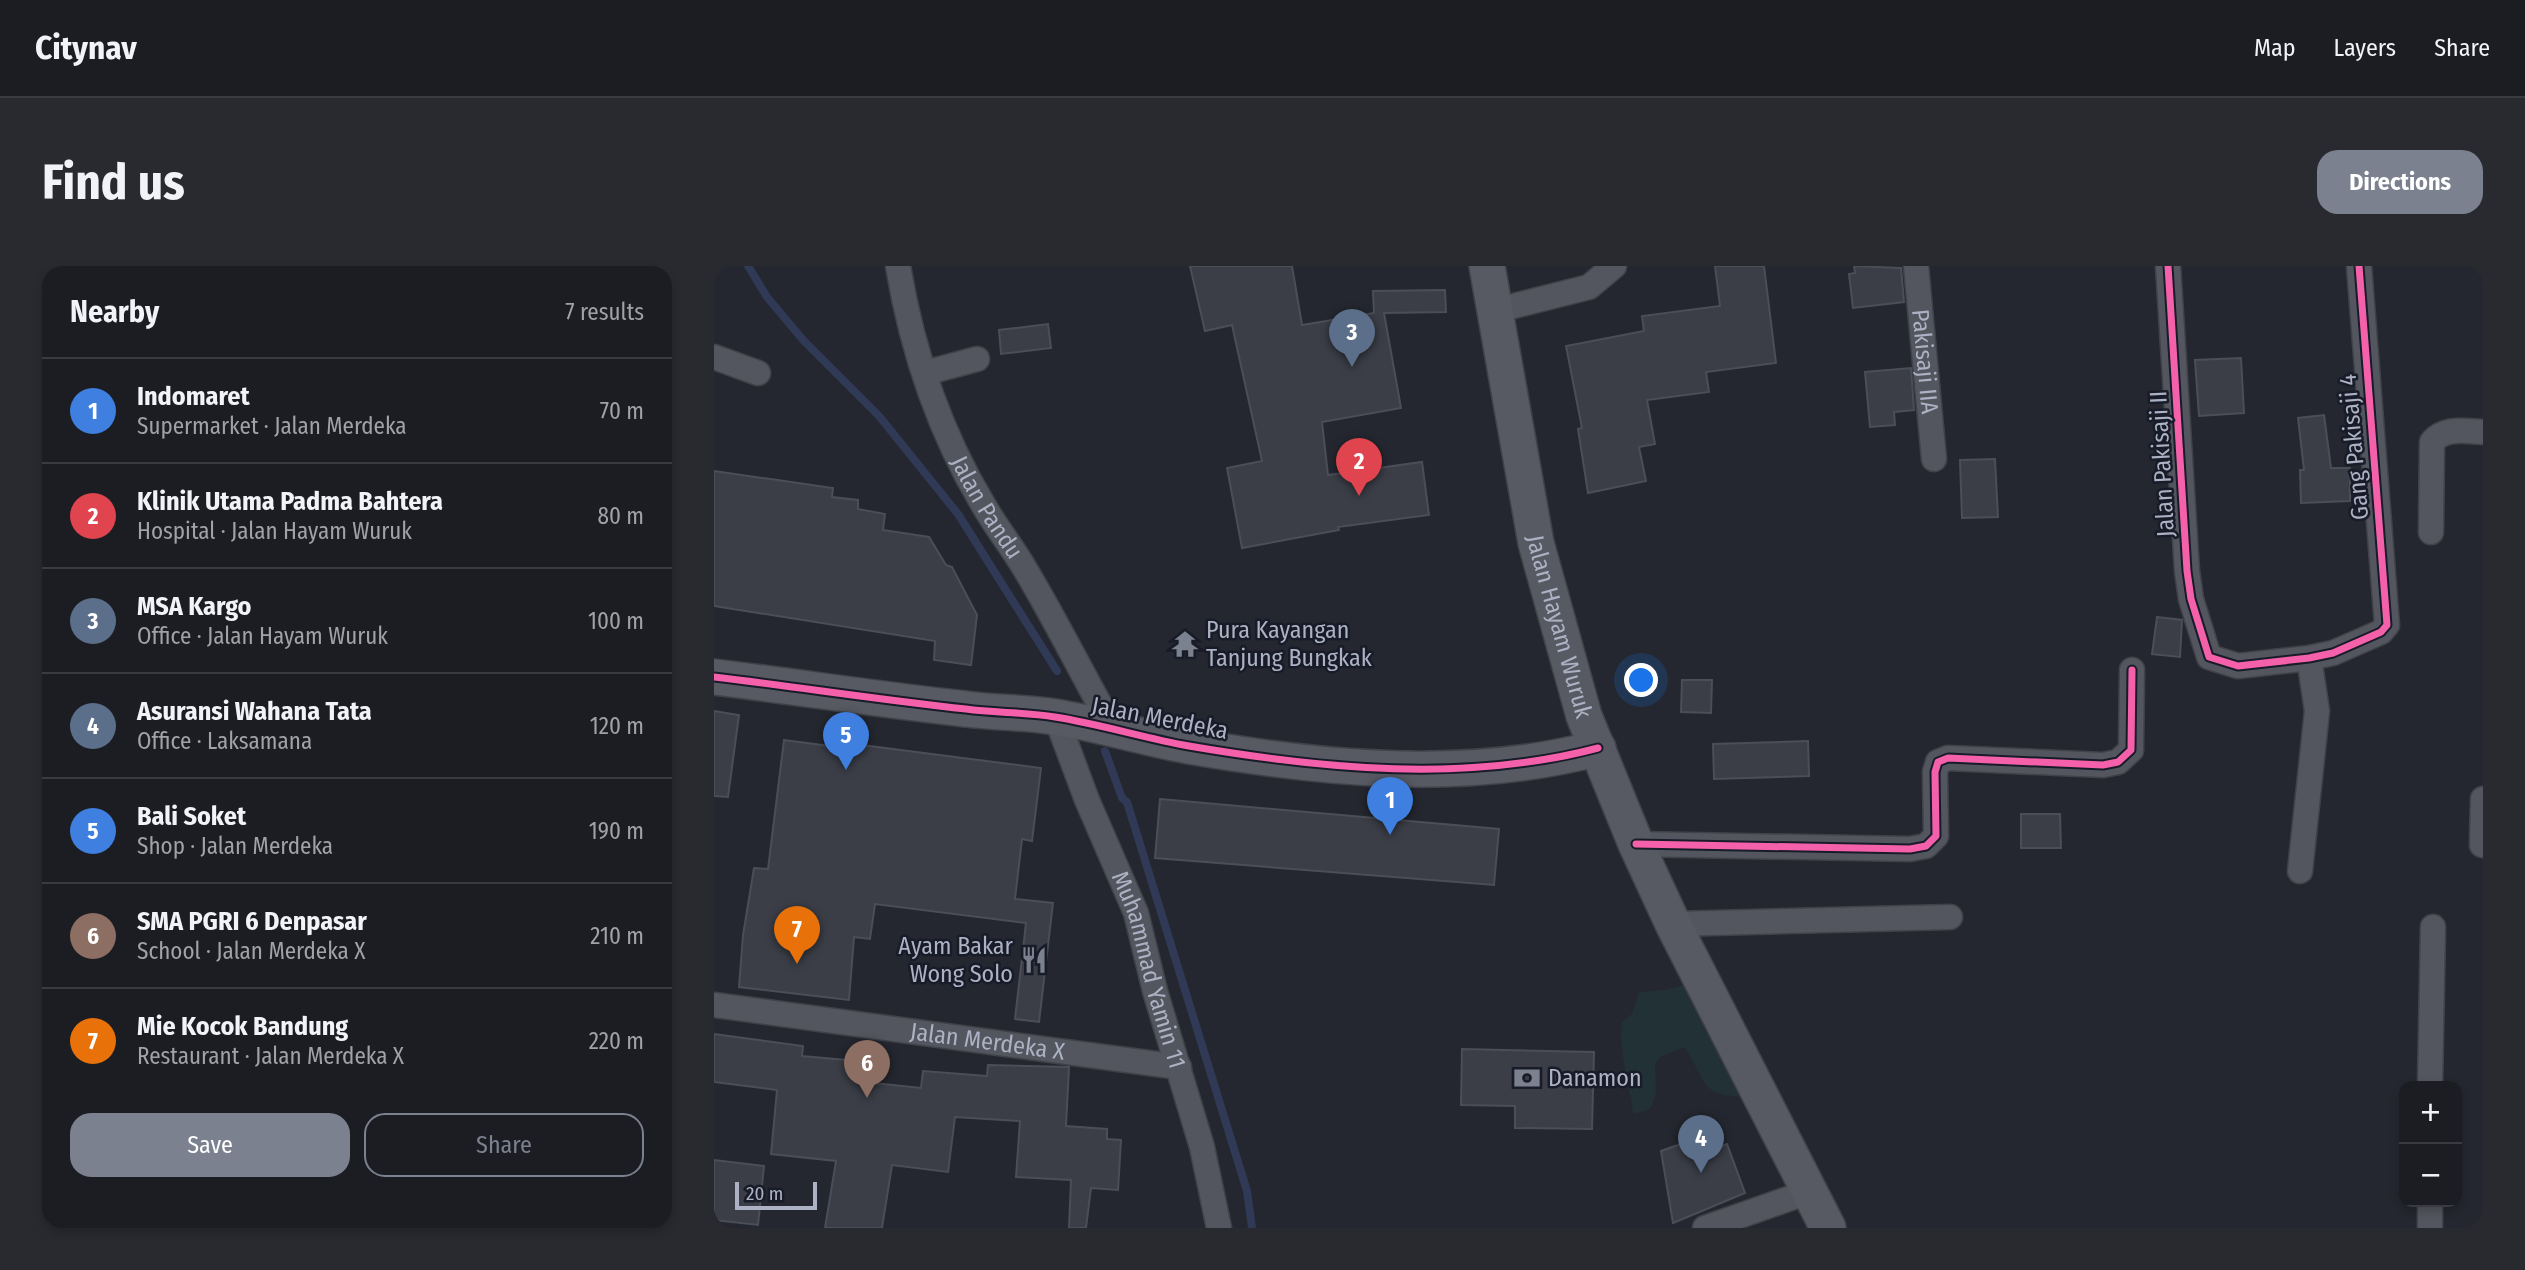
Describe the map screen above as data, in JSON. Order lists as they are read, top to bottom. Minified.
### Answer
{"streets":{"main road":["Jalan Hayam Wuruk","Jalan Merdeka"],"street":["Pakisaji IIA","Gang Pakisaji 4","Jalan Pakisaji II","Jalan Pandu","Muhammad Yamin 11","Jalan Merdeka X"]},"crossings":[["Gang Pakisaji 4","Jalan Pakisaji II"],["Jalan Pandu","Jalan Merdeka"],["Jalan Hayam Wuruk","Jalan Merdeka"],["Jalan Merdeka","Muhammad Yamin 11"],["Muhammad Yamin 11","Jalan Merdeka X"]],"places":{"temple":["Pura Kayangan Tanjung Bungkak"],"restaurant":["Ayam Bakar Wong Solo"],"bank":["Danamon"]},"scale_bar":"20 m","page":{"header":"Citynav","nav":["Map","Layers","Share"],"buttons":["Directions",["Save","Share"]],"title":"Find us","heading":["Nearby","7 results"],"pins":["3","2","5","1","7","6","4"],"list":[{"mark":"1","name":"Indomaret","note":"Supermarket · Jalan Merdeka","value":"70 m"},{"mark":"2","name":"Klinik Utama Padma Bahtera","note":"Hospital · Jalan Hayam Wuruk","value":"80 m"},{"mark":"3","name":"MSA Kargo","note":"Office · Jalan Hayam Wuruk","value":"100 m"},{"mark":"4","name":"Asuransi Wahana Tata","note":"Office · Laksamana","value":"120 m"},{"mark":"5","name":"Bali Soket","note":"Shop · Jalan Merdeka","value":"190 m"},{"mark":"6","name":"SMA PGRI 6 Denpasar","note":"School · Jalan Merdeka X","value":"210 m"},{"mark":"7","name":"Mie Kocok Bandung","note":"Restaurant · Jalan Merdeka X","value":"220 m"}],"map_buttons":["+","−"],"scale":"20 m"}}
